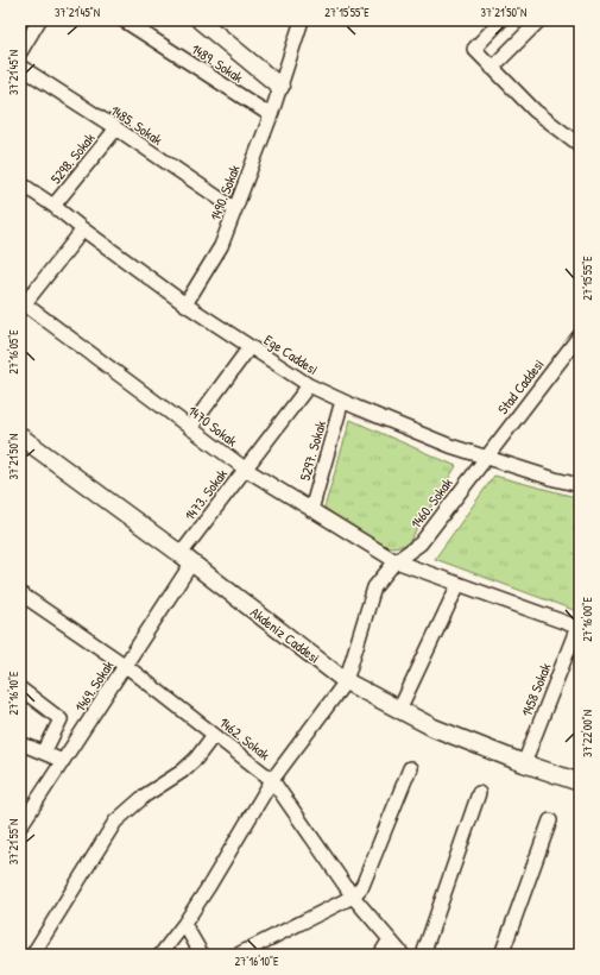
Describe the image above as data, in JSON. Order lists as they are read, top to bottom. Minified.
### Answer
{"streets":{"street":["1489. Sokak","1485. Sokak","5298. Sokak","1490. Sokak","Ege Caddesi","Stad Caddesi","1470 Sokak","5297. Sokak","1473. Sokak","1460. Sokak","Akdeniz Caddesi","1469. Sokak","1458 Sokak","1462. Sokak"]},"crossings":[["1489. Sokak","1490. Sokak"],["1485. Sokak","5298. Sokak"],["1485. Sokak","1490. Sokak"],["5298. Sokak","Ege Caddesi"],["1490. Sokak","Ege Caddesi"],["Ege Caddesi","Stad Caddesi"],["Ege Caddesi","5297. Sokak"],["Ege Caddesi","1473. Sokak"],["Ege Caddesi","1460. Sokak"],["Stad Caddesi","1460. Sokak"],["1470 Sokak","5297. Sokak"],["1470 Sokak","1473. Sokak"],["1470 Sokak","1460. Sokak"],["1470 Sokak","1458 Sokak"],["1473. Sokak","Akdeniz Caddesi"],["1473. Sokak","1469. Sokak"],["Akdeniz Caddesi","1469. Sokak"],["Akdeniz Caddesi","1458 Sokak"],["1469. Sokak","1462. Sokak"]],"coordinates":["37°21'45\"N","27°15'55\"E","37°21'50\"N","27°16'05\"E","27°16'00\"E","27°16'10\"E","37°22'00\"N","37°21'55\"N"]}
